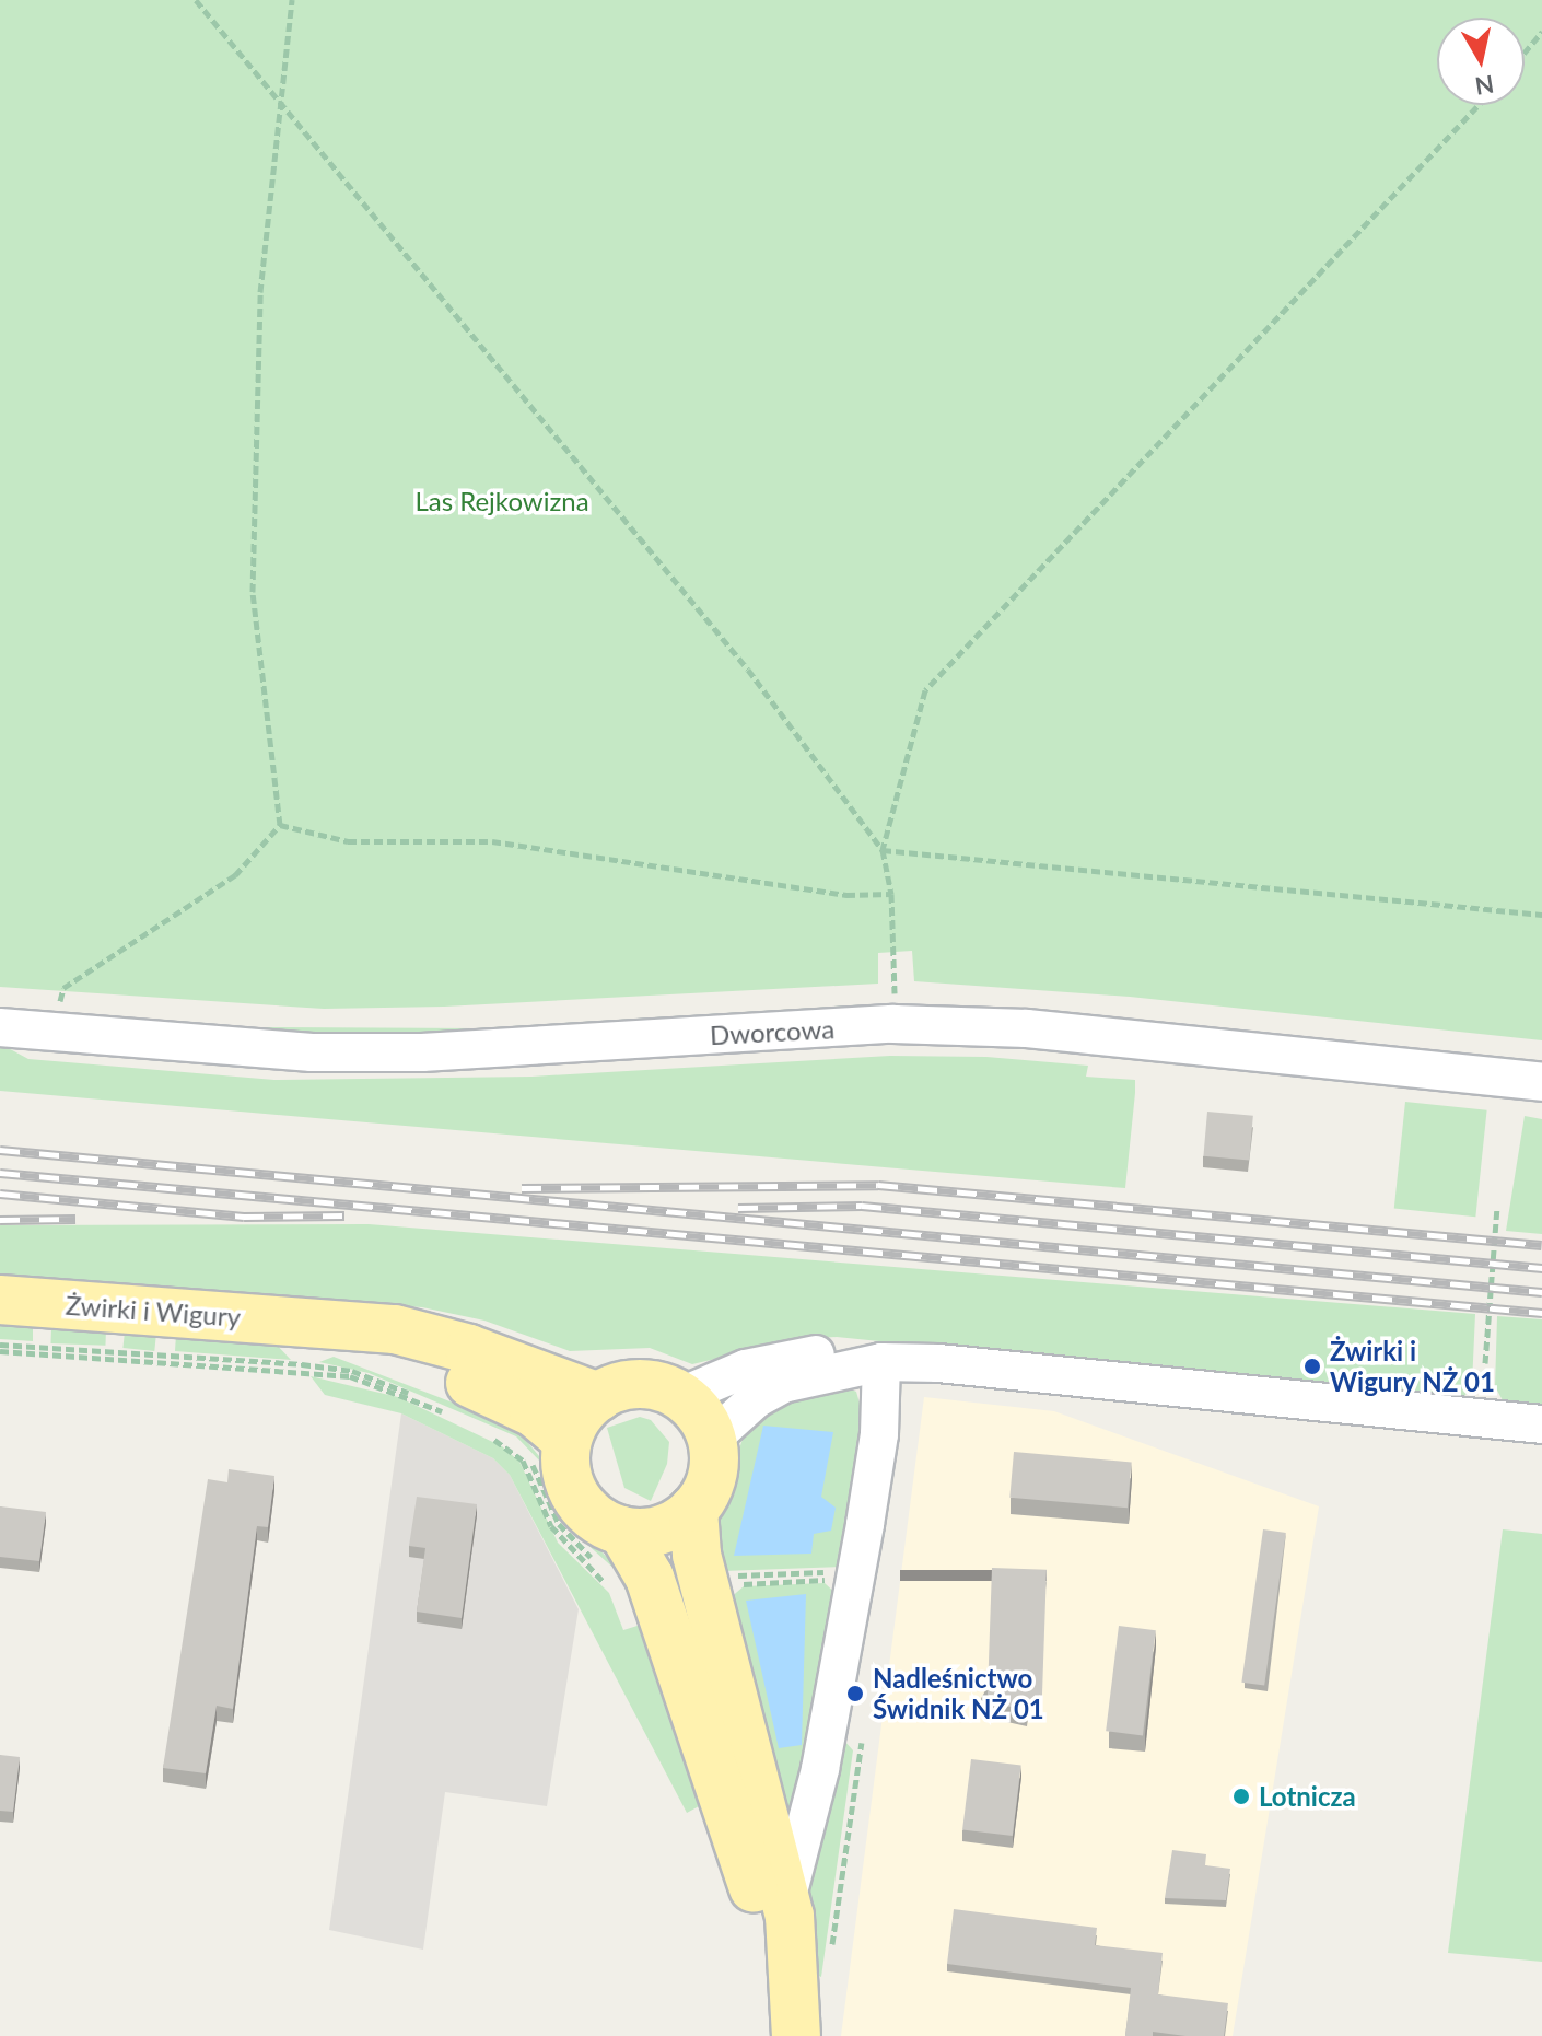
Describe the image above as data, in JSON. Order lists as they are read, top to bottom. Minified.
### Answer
{"streets":{"main road":["Żwirki i Wigury"],"street":["Dworcowa"]},"parks":["Las Rejkowizna"],"places":["Żwirki i Wigury NŻ 01","Nadleśnictwo Świdnik NŻ 01","Lotnicza"],"north":"bottom"}
